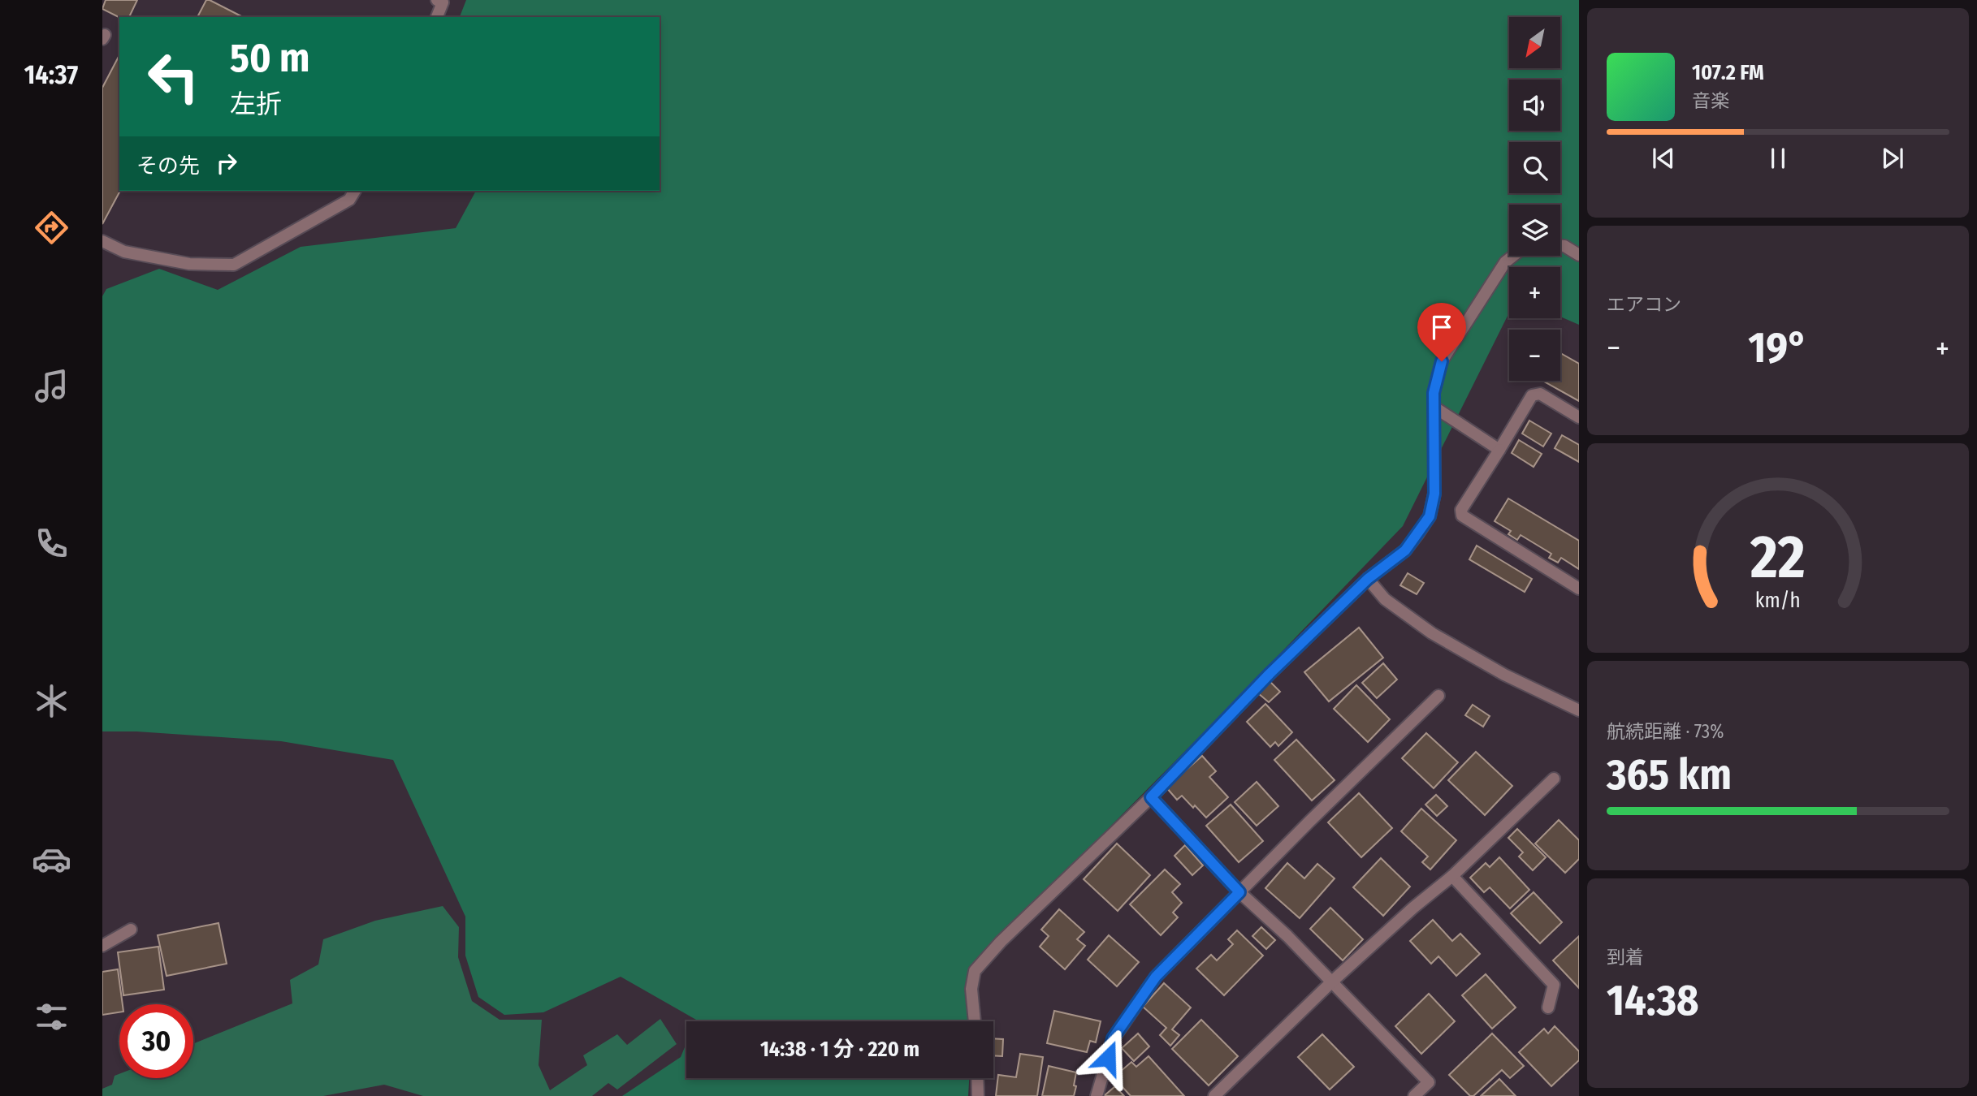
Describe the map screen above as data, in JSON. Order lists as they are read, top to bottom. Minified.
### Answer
{"north":"bottom left","page":{"tabs":"14:37","map_buttons":["+","−"],"turn":["50 m","左折"],"song":["107.2 FM","音楽"],"then":"その先","tile":["エアコン",["航続距離 · 73%","365 km"],["到着","14:38"]],"heat":["−","19°","+"],"limit":"30","trip":"14:38 · 1 分 · 220 m","gauge":["22","km/h"]}}
